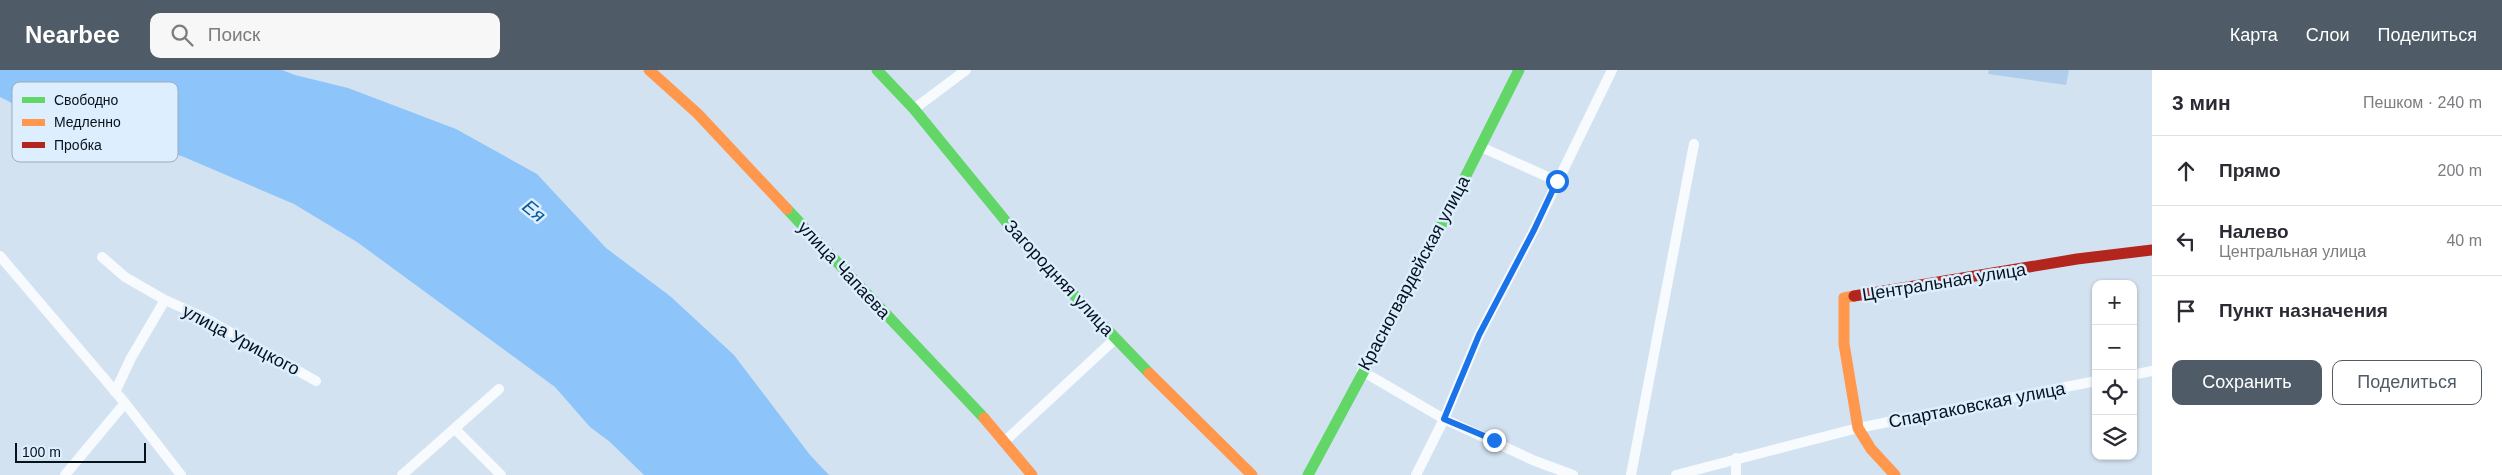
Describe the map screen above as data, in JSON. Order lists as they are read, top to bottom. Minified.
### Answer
{"streets":{"street":["улица Чапаева","Красногвардейская улица","Загородняя улица","Центральная улица","улица Урицкого","Спартаковская улица"]},"crossings":[["Центральная улица","Спартаковская улица"]],"water":["Ея"],"legend":["Свободно","Медленно","Пробка"],"scale_bar":"100 m","page":{"header":"Nearbee","search":"Поиск","nav":["Карта","Слои","Поделиться"],"heading":["3 мин","Пешком · 240 m"],"list":[["Прямо","200 m"],["Налево","Центральная улица","40 m"],"Пункт назначения"],"map_buttons":["+","−"],"buttons":["Сохранить","Поделиться"],"scale":"100 m"}}
